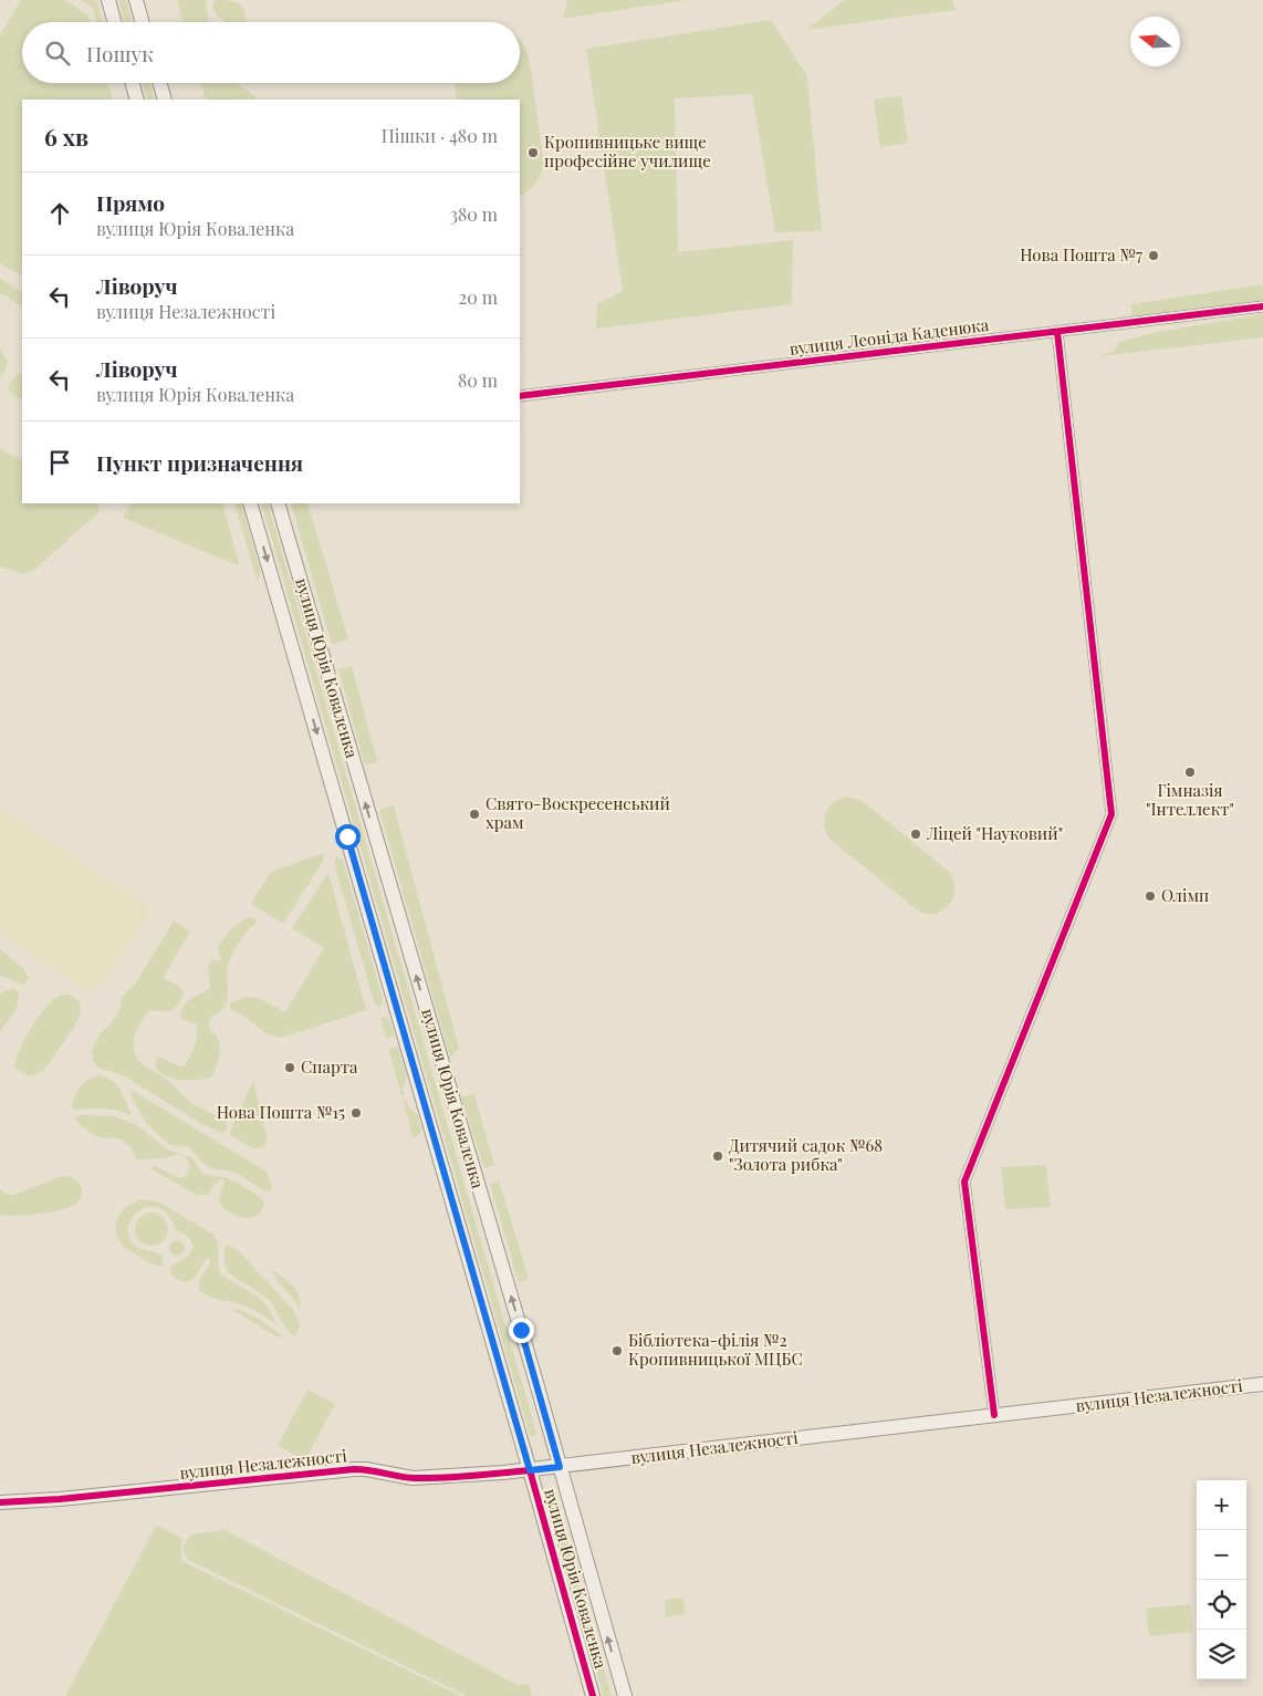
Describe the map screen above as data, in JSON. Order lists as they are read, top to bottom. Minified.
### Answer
{"streets":{"main road":["вулиця Юрія Коваленка","вулиця Незалежності"],"street":["вулиця Леоніда Каденюка"]},"crossings":[["вулиця Юрія Коваленка","вулиця Незалежності"]],"places":["Кропивницьке вище професійне училище","Нова Пошта №7","Гімназія \"Інтеллект\"","Свято-Воскресенський храм","Ліцей \"Науковий\"","Олімп","Спарта","Нова Пошта №15","Дитячий садок №68 \"Золота рибка\"","Бібліотека-філія №2 Кропивницької МЦБС"],"north":"left","page":{"search":"Пошук","heading":["6 хв","Пішки · 480 m"],"list":[["Прямо","вулиця Юрія Коваленка","380 m"],["Ліворуч","вулиця Незалежності","20 m"],["Ліворуч","вулиця Юрія Коваленка","80 m"],"Пункт призначення"],"map_buttons":["+","−"]}}
